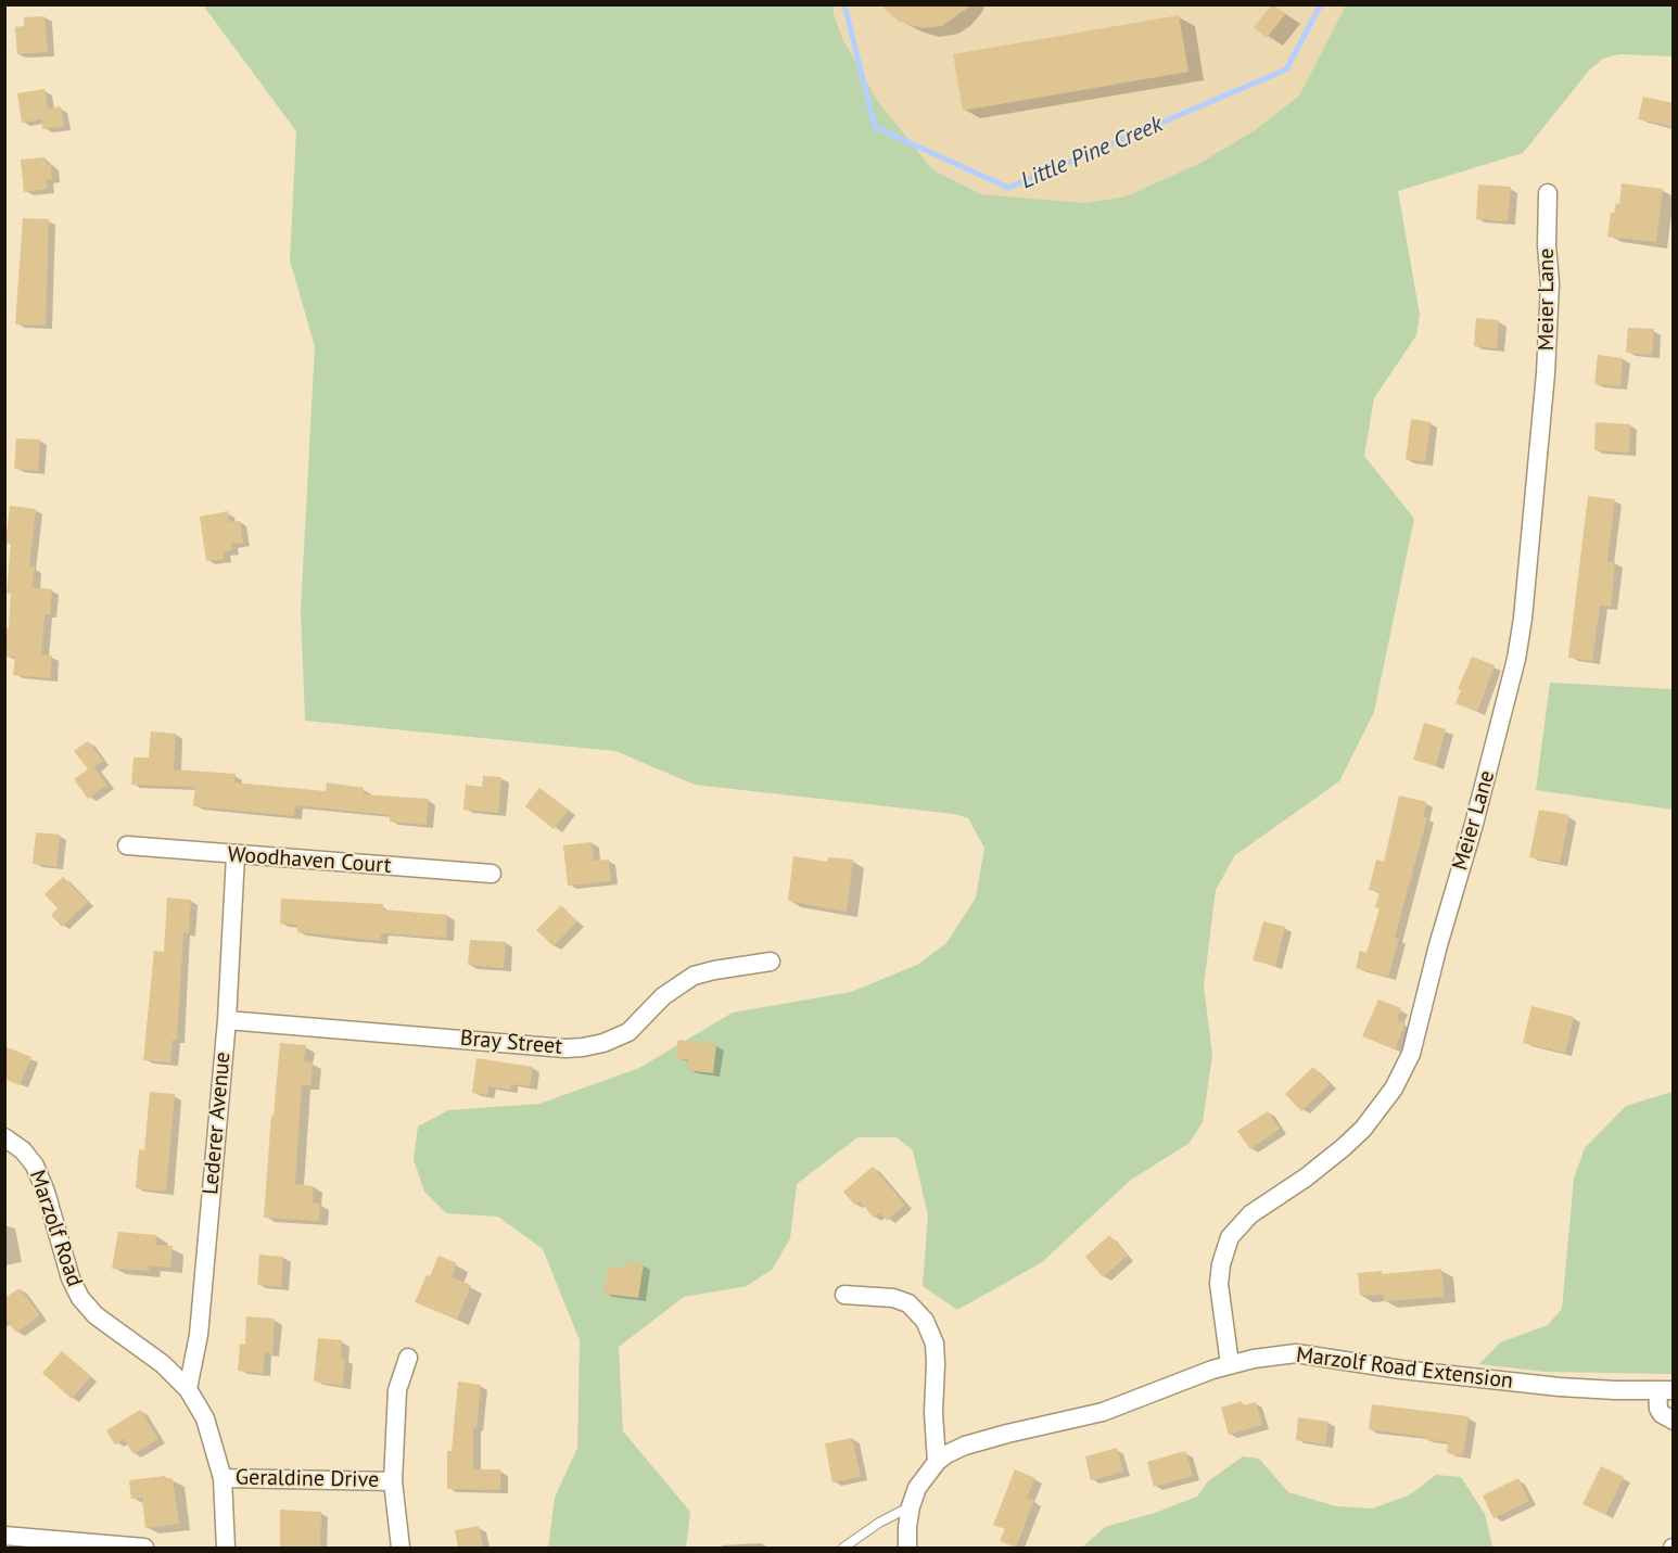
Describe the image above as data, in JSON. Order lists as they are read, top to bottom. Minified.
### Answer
{"streets":{"street":["Meier Lane","Woodhaven Court","Bray Street","Lederer Avenue","Marzolf Road","Marzolf Road Extension","Geraldine Drive"]},"crossings":[["Meier Lane","Marzolf Road Extension"],["Woodhaven Court","Lederer Avenue"],["Bray Street","Lederer Avenue"],["Lederer Avenue","Marzolf Road"],["Marzolf Road","Geraldine Drive"]],"water":["Little Pine Creek"]}
